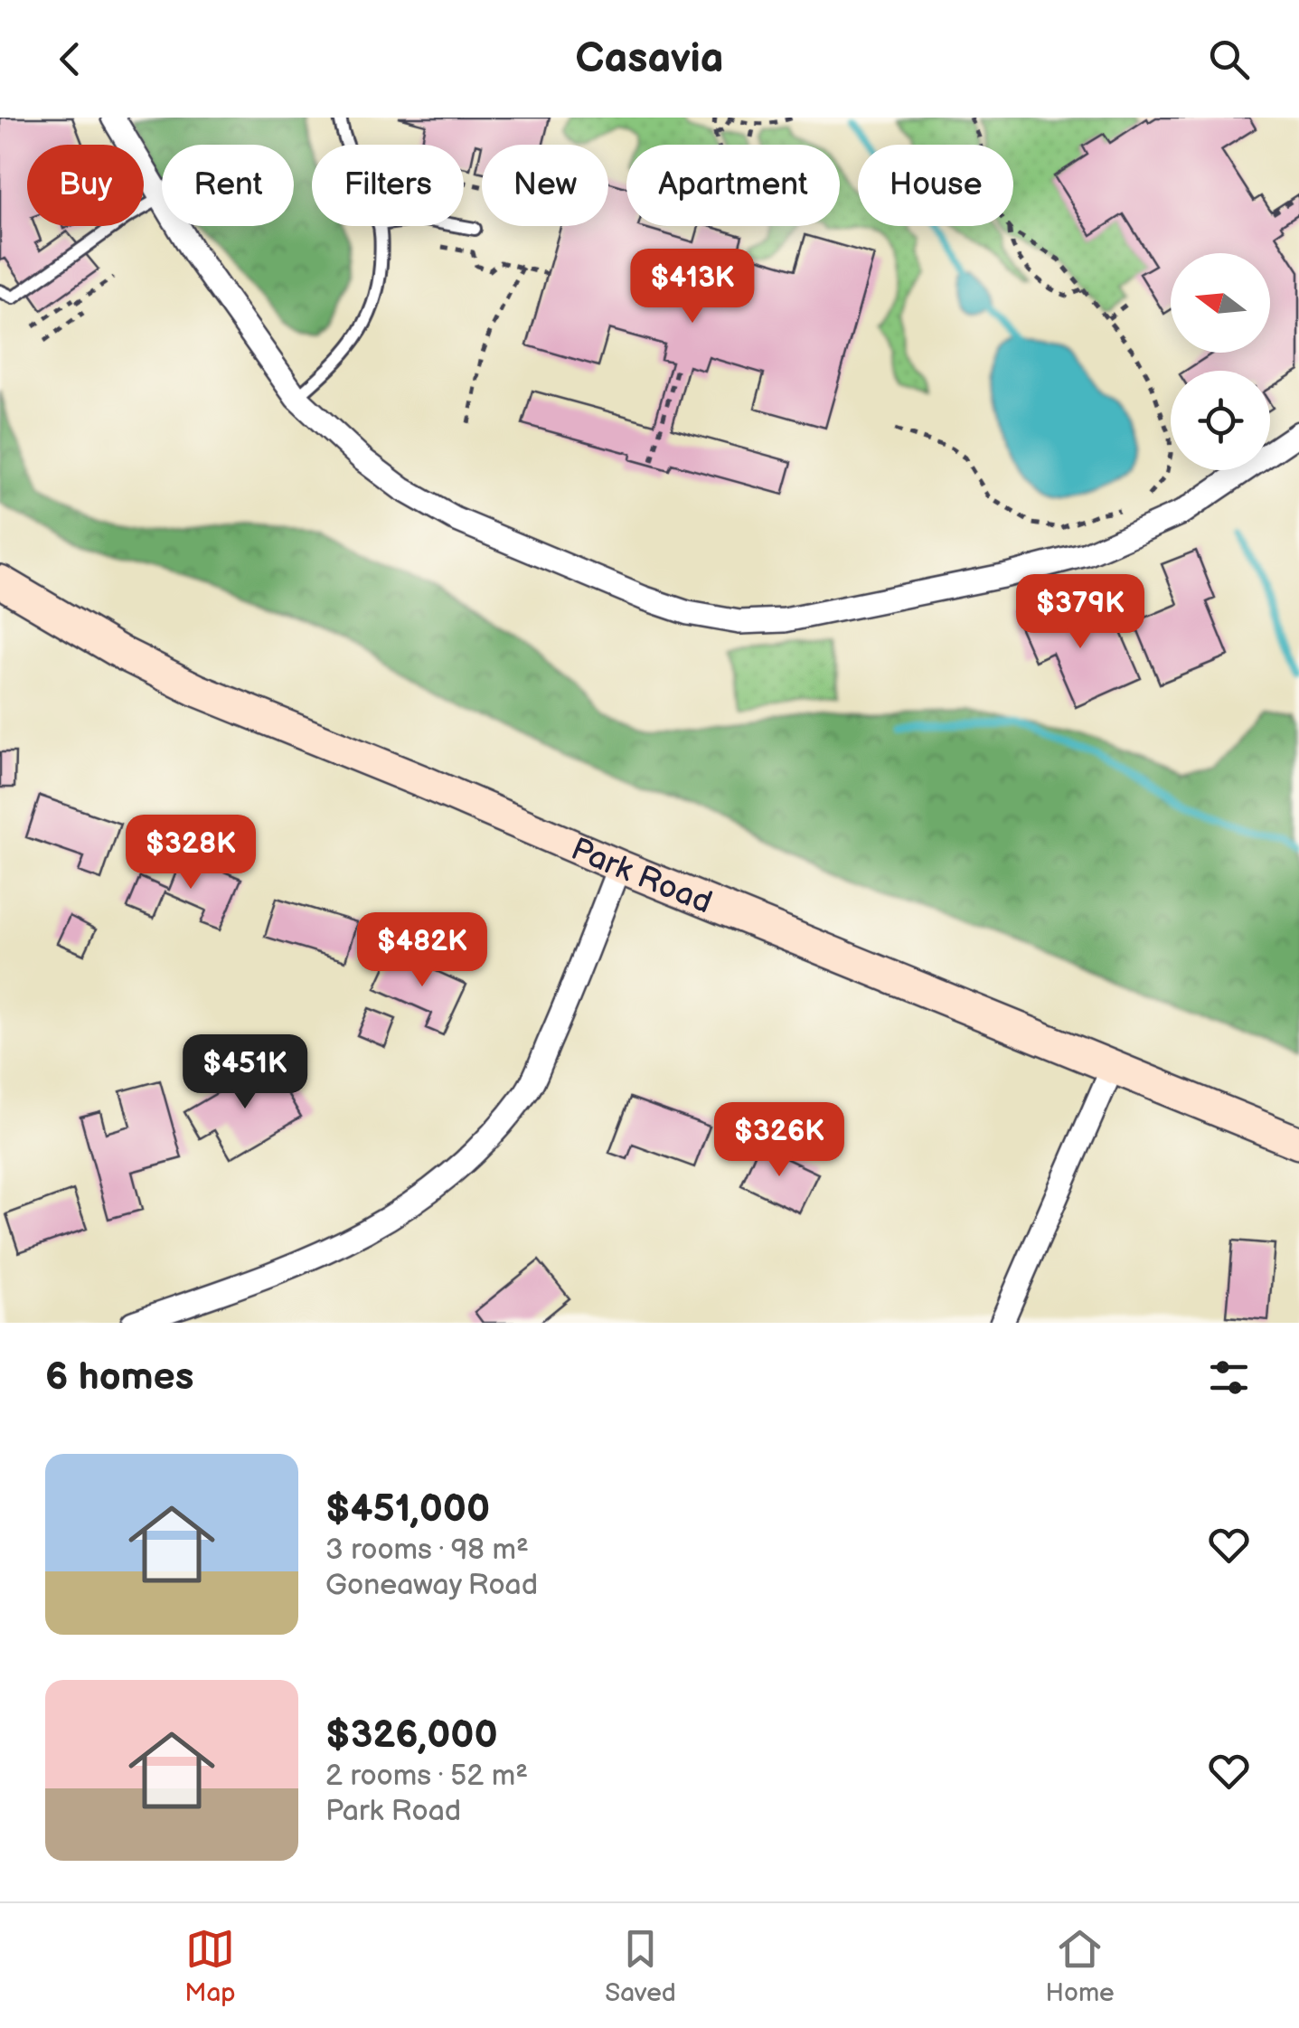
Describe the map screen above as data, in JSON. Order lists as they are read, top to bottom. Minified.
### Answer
{"streets":{"main road":["Park Road"]},"north":"left","page":{"header":"Casavia","chip":["Buy","Rent","Filters","New","Apartment","House"],"price":["$413K","$379K","$328K","$482K","$451K","$326K"],"heading":"6 homes","list":[{"name":"$451,000","note":"3 rooms · 98 m² · Goneaway Road"},{"name":"$326,000","note":"2 rooms · 52 m² · Park Road"}],"tabs":["Map","Saved","Home"]}}
